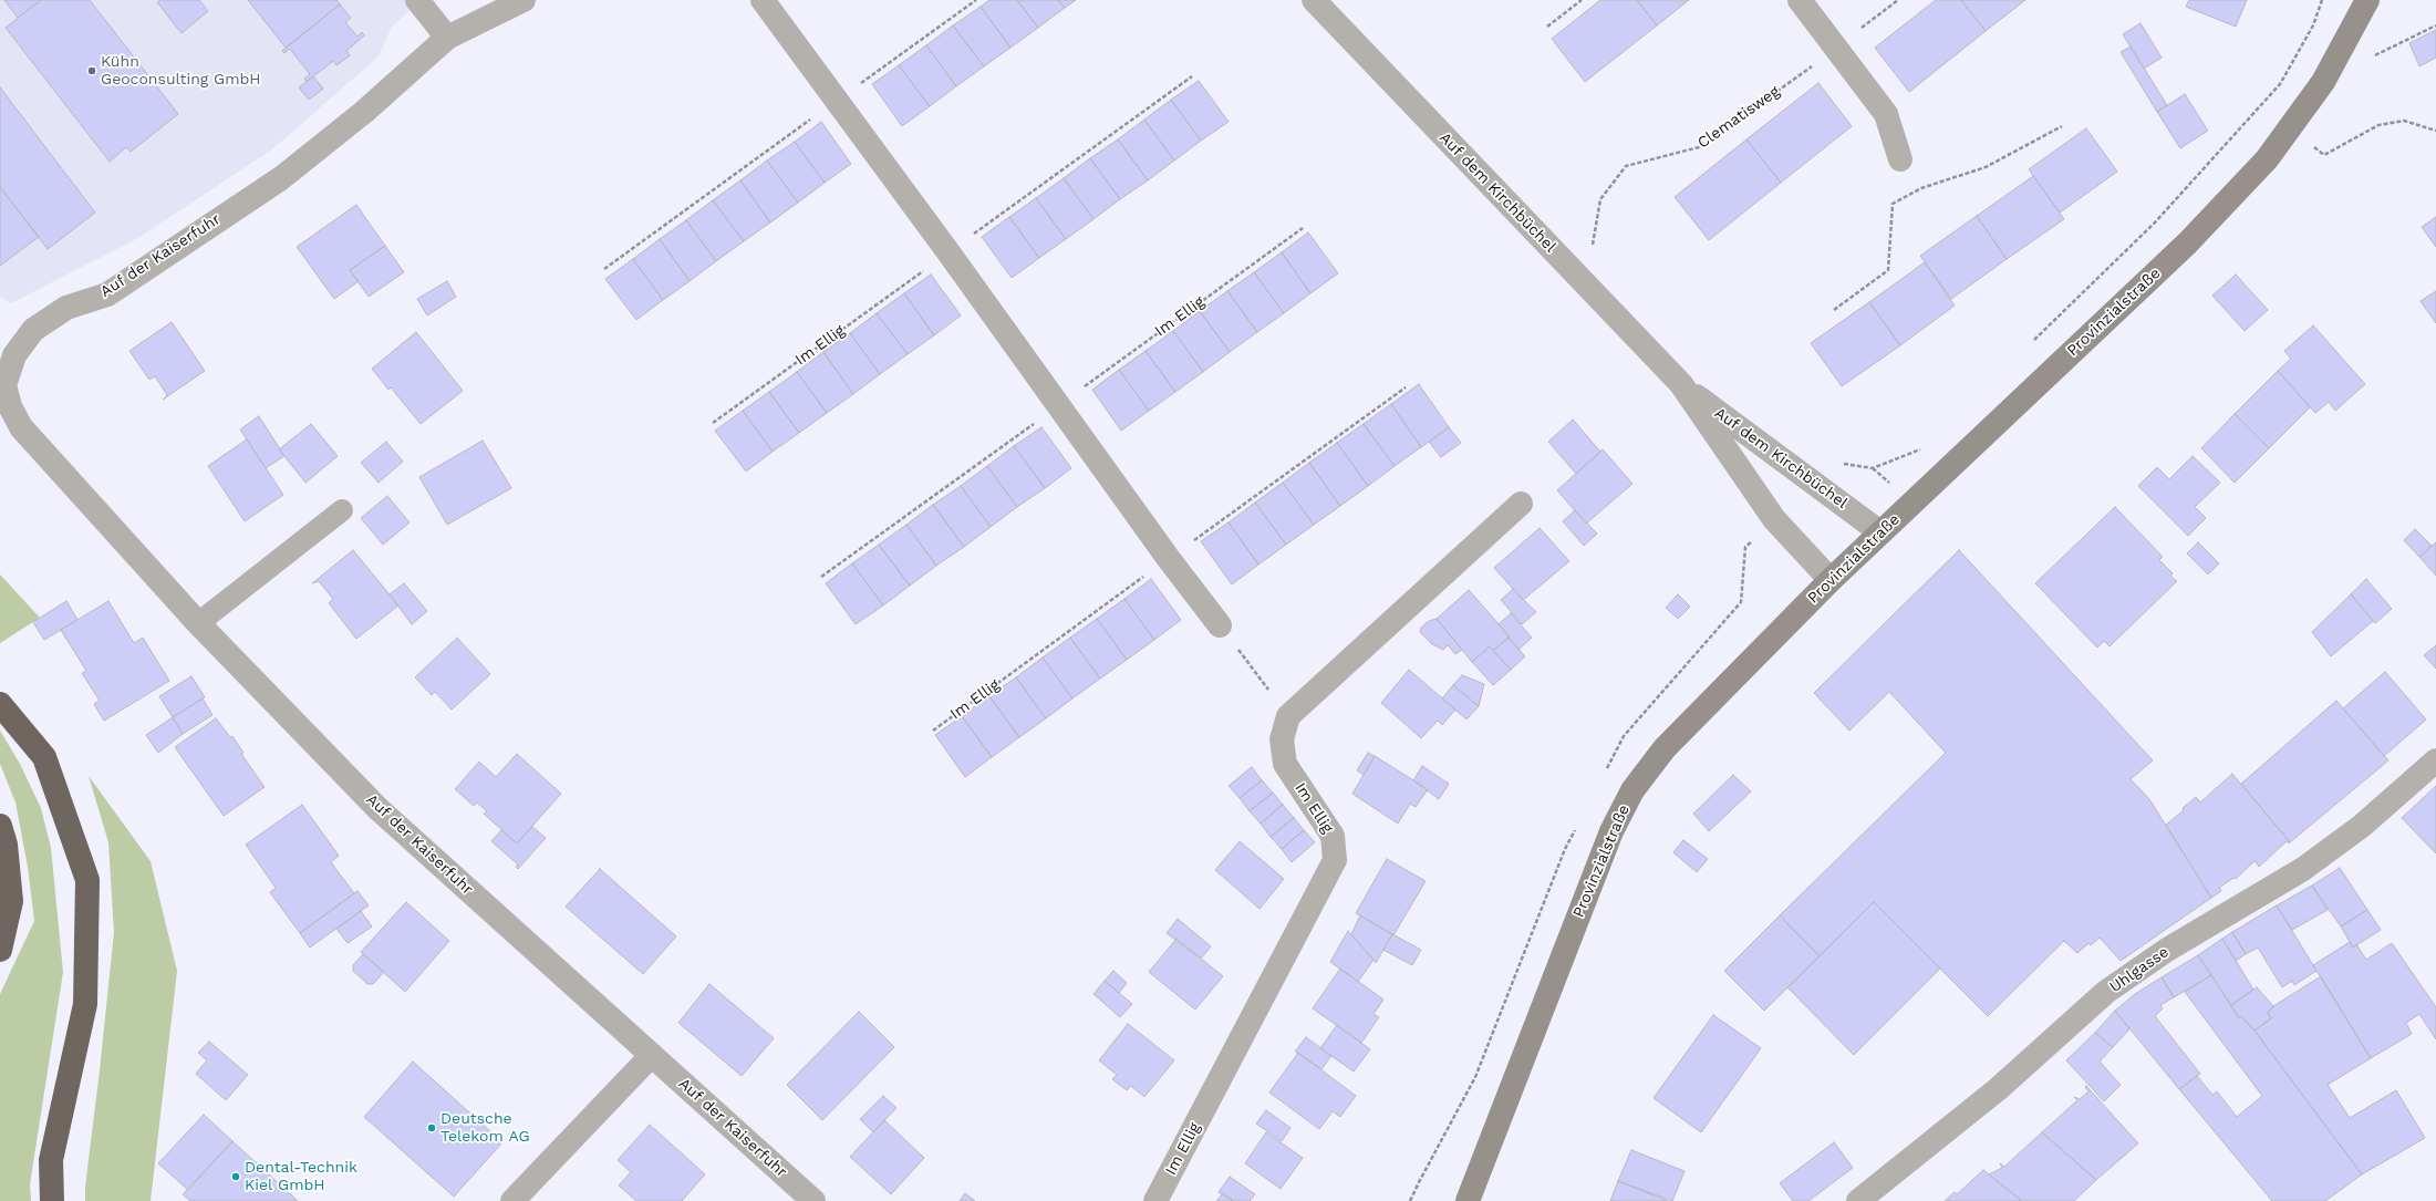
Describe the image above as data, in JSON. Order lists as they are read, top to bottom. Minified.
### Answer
{"streets":{"main road":["Provinzialstraße"],"street":["Auf dem Kirchbüchel","Auf der Kaiserfuhr","Im Ellig","Uhlgasse"],"path":["Clematisweg"]},"crossings":[["Clematisweg","Auf dem Kirchbüchel"],["Auf dem Kirchbüchel","Provinzialstraße"]],"places":["Kühn Geoconsulting GmbH","Deutsche Telekom AG","Dental-Technik Kiel GmbH"]}
